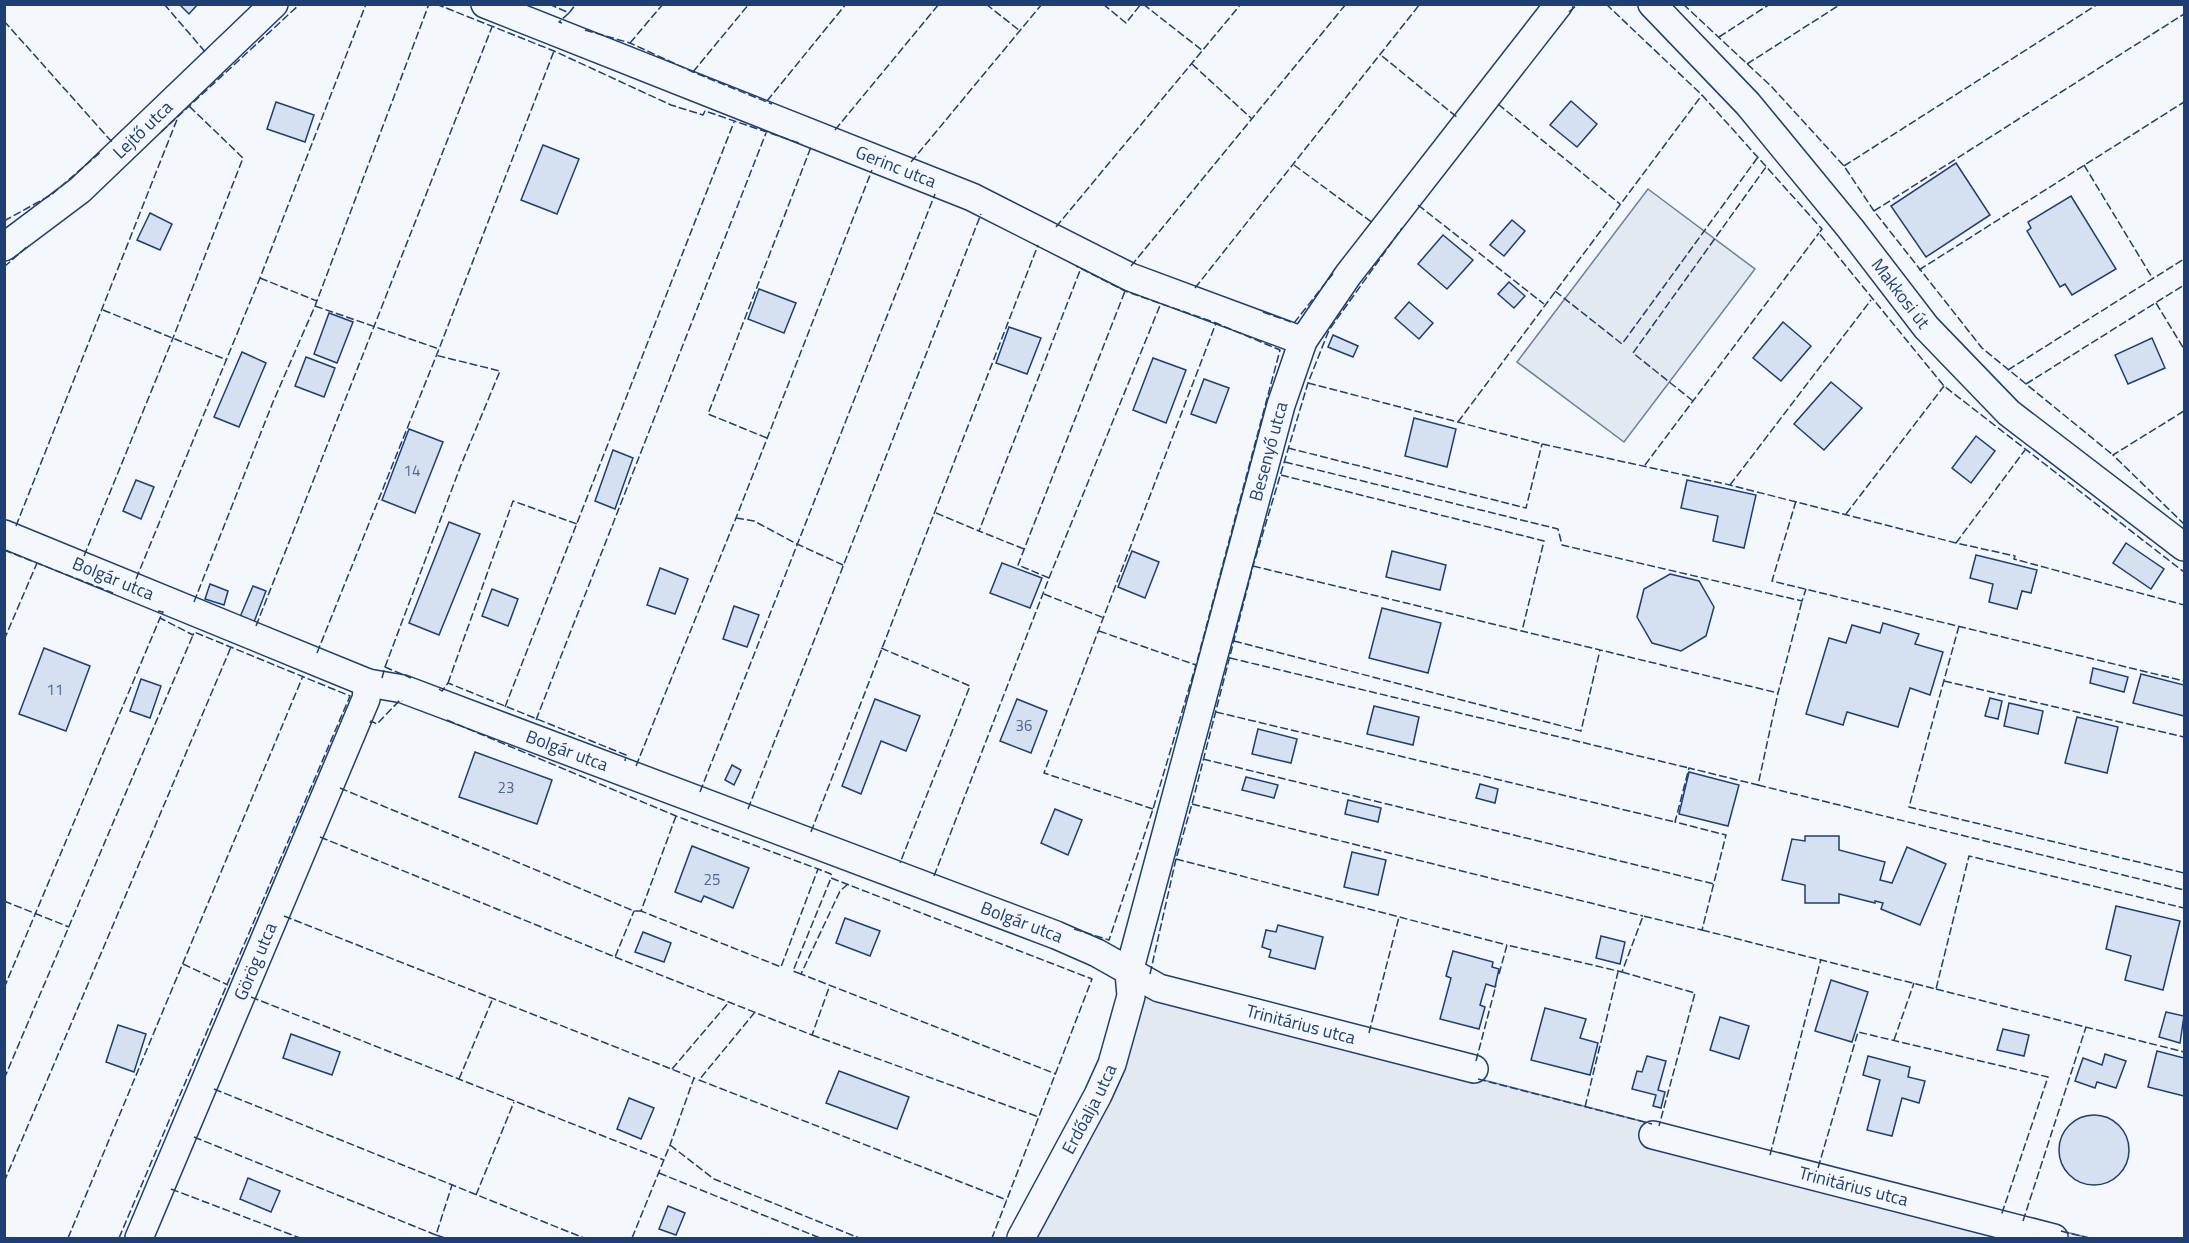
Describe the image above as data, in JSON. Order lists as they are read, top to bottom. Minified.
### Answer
{"streets":{"street":["Lejtő utca","Gerinc utca","Makkosi út","Besenyő utca","Bolgár utca","Görög utca","Trinitárius utca","Erdőalja utca"]},"crossings":[["Gerinc utca","Besenyő utca"],["Besenyő utca","Bolgár utca"],["Besenyő utca","Trinitárius utca"],["Besenyő utca","Erdőalja utca"],["Bolgár utca","Görög utca"],["Bolgár utca","Trinitárius utca"],["Bolgár utca","Erdőalja utca"],["Trinitárius utca","Erdőalja utca"]],"house_numbers":["14","11","36","23","25"]}
